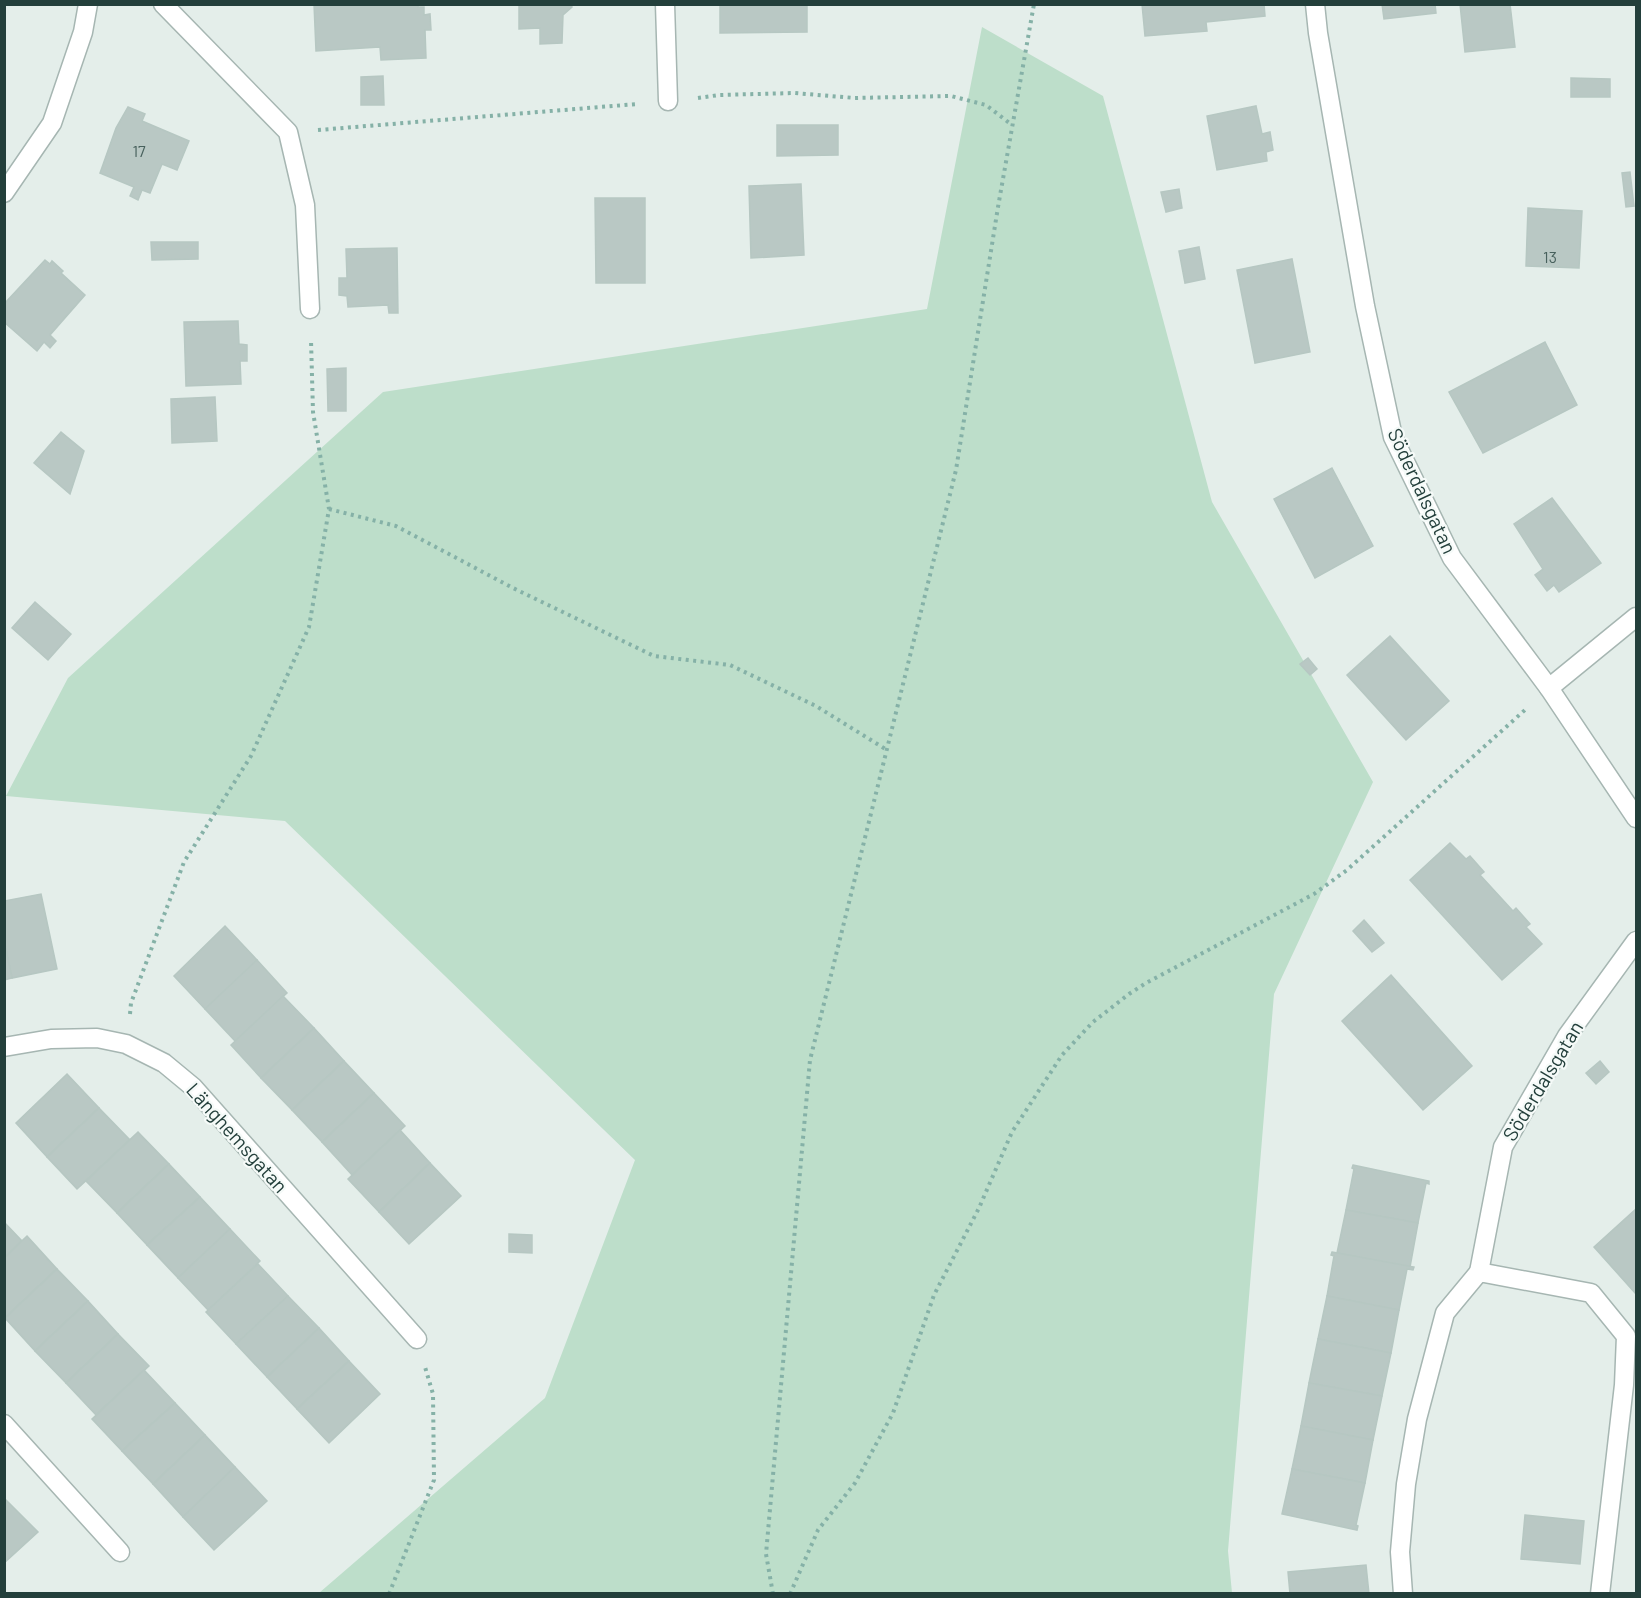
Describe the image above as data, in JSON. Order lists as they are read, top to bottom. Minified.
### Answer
{"streets":{"street":["Söderdalsgatan","Länghemsgatan"]},"house_numbers":["17","13"]}
